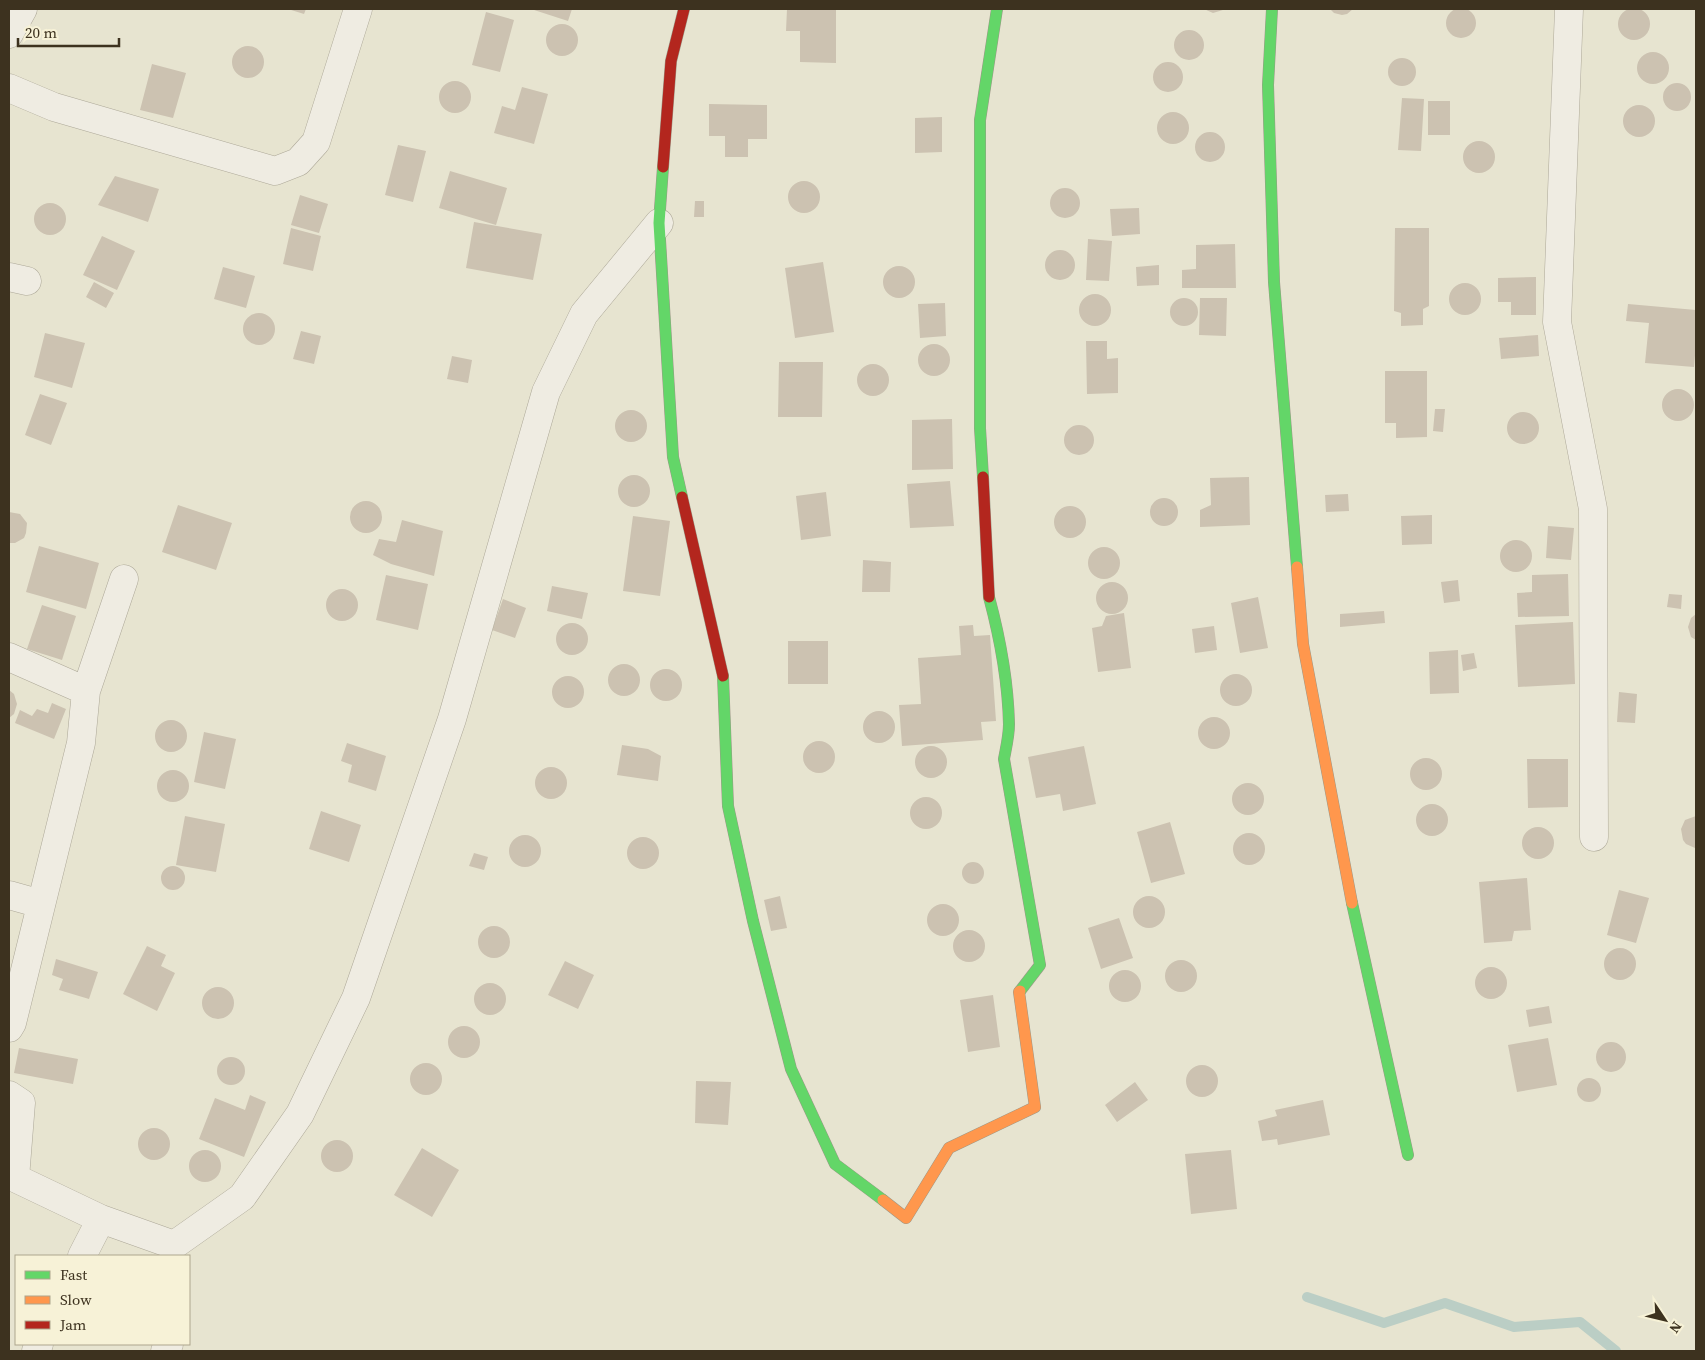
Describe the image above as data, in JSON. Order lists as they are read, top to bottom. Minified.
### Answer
{"legend":["Fast","Slow","Jam"],"scale_bar":"20 m","north":"bottom right"}
